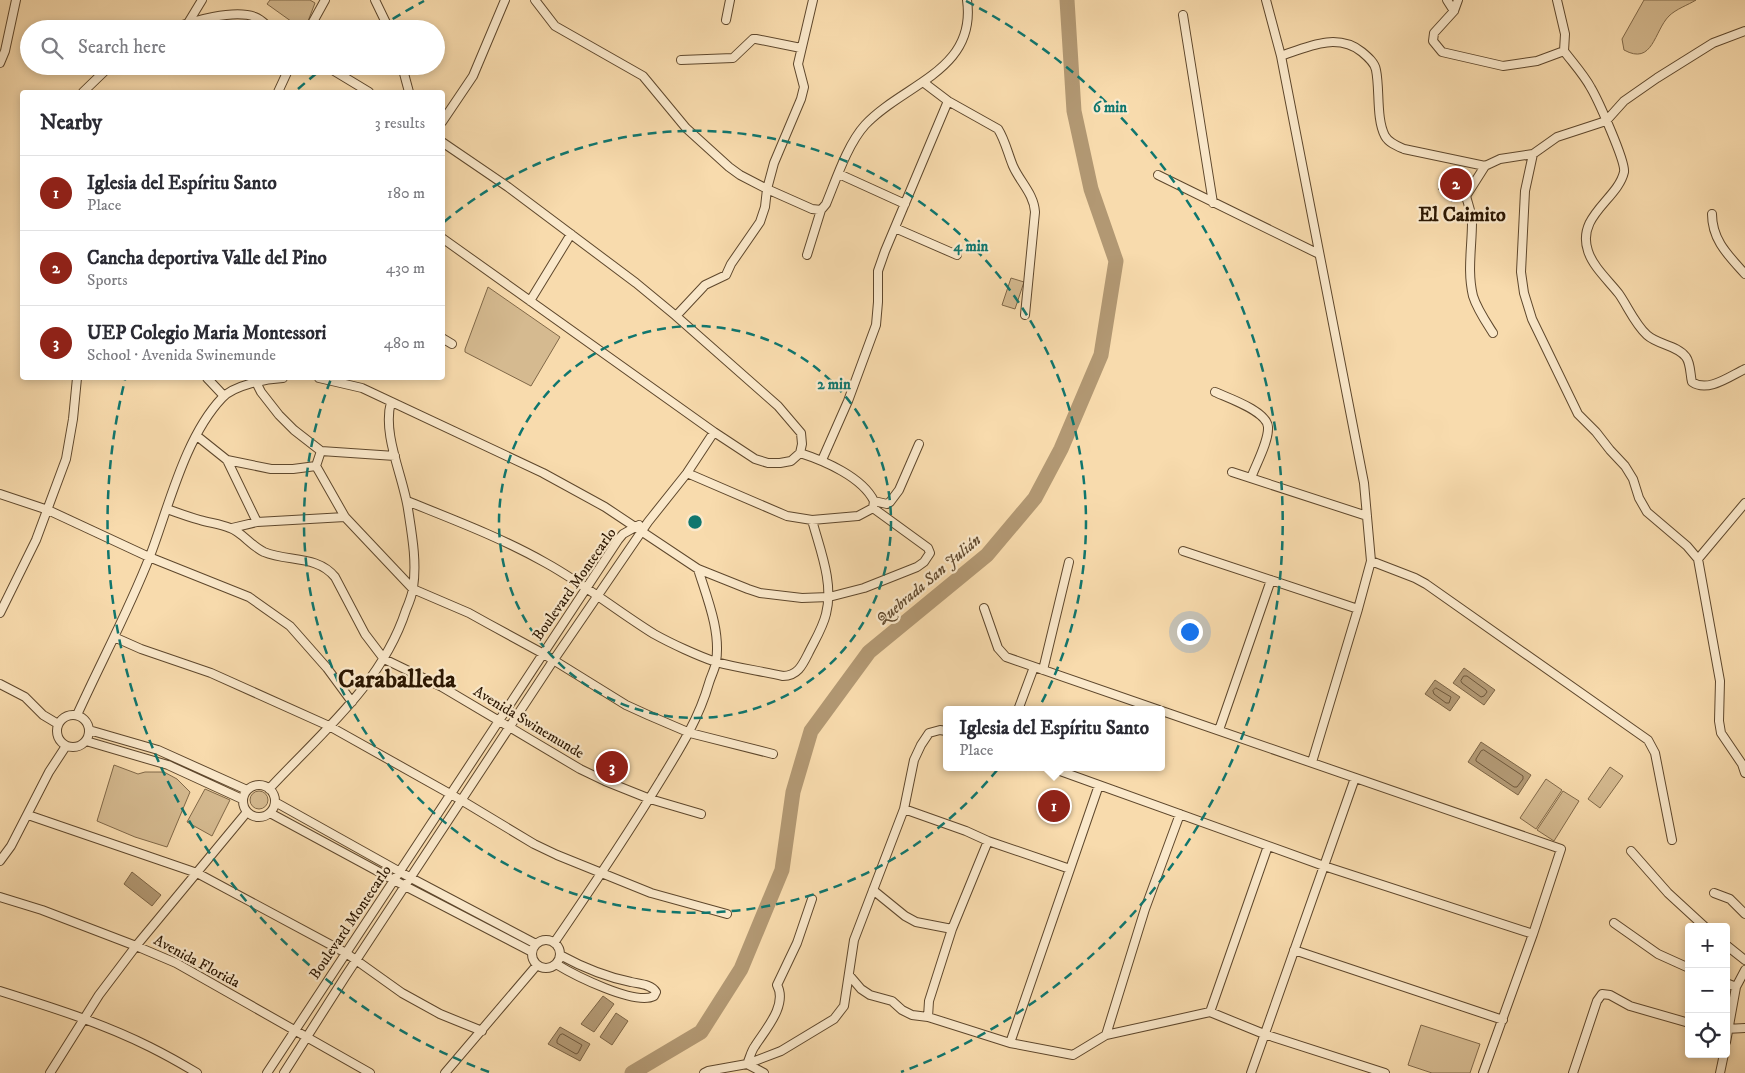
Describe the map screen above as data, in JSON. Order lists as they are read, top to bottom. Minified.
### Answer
{"streets":{"street":["Boulevard Montecarlo","Avenida Swinemunde","Avenida Florida"]},"crossings":[["Boulevard Montecarlo","Avenida Swinemunde"],["Boulevard Montecarlo","Avenida Florida"]],"districts":["El Caimito","Caraballeda"],"water":["Quebrada San Julián"],"page":{"search":"Search here","heading":["Nearby","3 results"],"list":[{"mark":"1","name":"Iglesia del Espíritu Santo","note":"Place","value":"180 m"},{"mark":"2","name":"Cancha deportiva Valle del Pino","note":"Sports","value":"430 m"},{"mark":"3","name":"UEP Colegio Maria Montessori","note":"School · Avenida Swinemunde","value":"480 m"}],"pins":["2","3","1"],"popup":["Iglesia del Espíritu Santo","Place"],"map_buttons":["+","−"]},"rings":["6 min","4 min","2 min"]}
